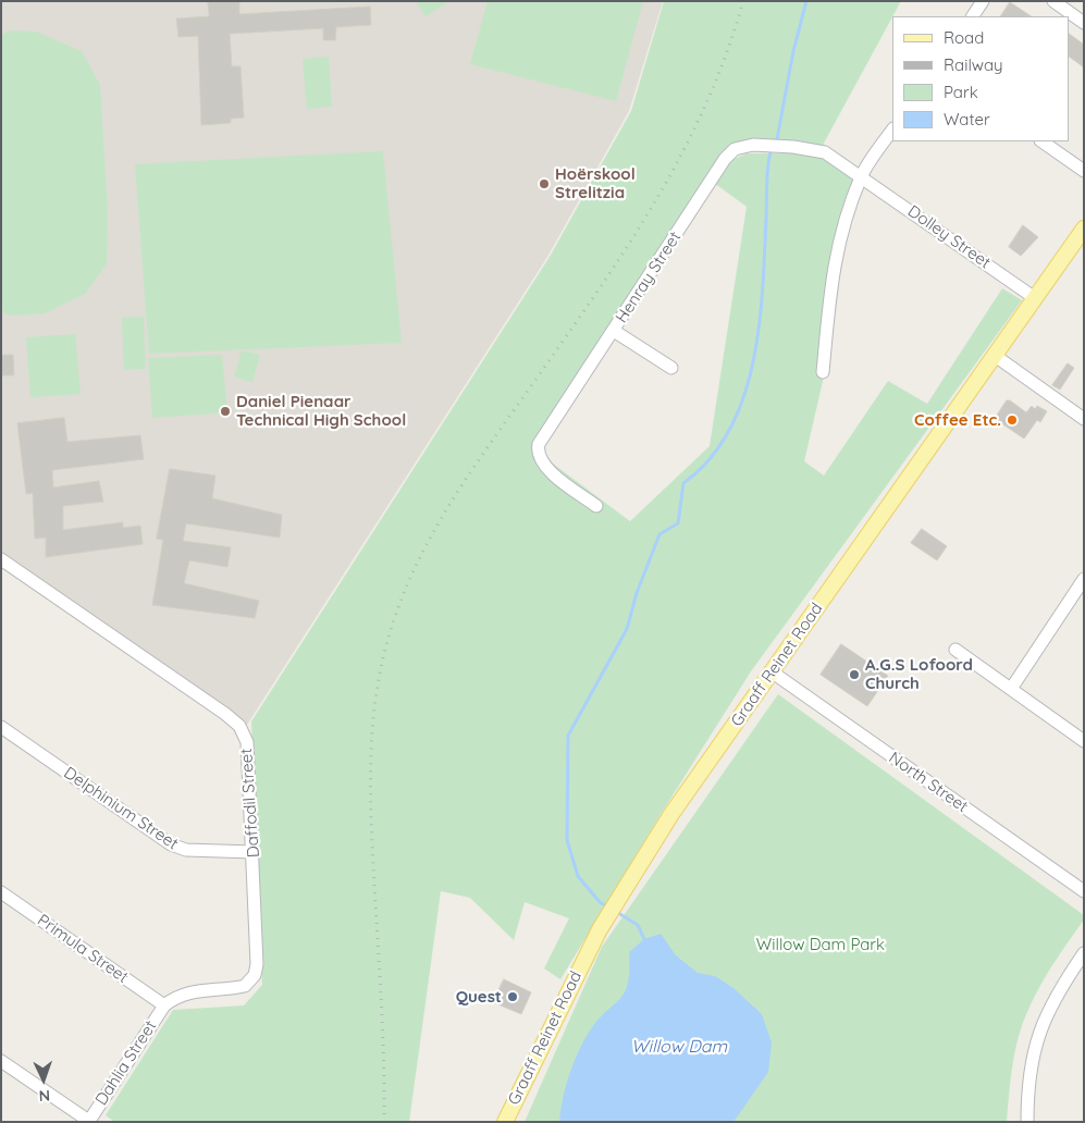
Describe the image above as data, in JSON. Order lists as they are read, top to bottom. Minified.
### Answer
{"streets":{"main road":["Graaff Reinet Road"],"street":["Dolley Street","Henray Street","North Street","Daffodil Street","Delphinium Street","Primula Street","Dahlia Street"]},"crossings":[["Dolley Street","Henray Street"],["Dolley Street","Graaff Reinet Road"],["Graaff Reinet Road","North Street"],["Daffodil Street","Delphinium Street"],["Daffodil Street","Primula Street"],["Daffodil Street","Dahlia Street"],["Primula Street","Dahlia Street"]],"water":["Willow Dam"],"parks":["Willow Dam Park"],"places":["Hoërskool Strelitzia","Daniel Pienaar Technical High School","Coffee Etc.","A.G.S Lofoord Church","Quest"],"legend":["Road","Railway","Park","Water"],"north":"bottom"}
